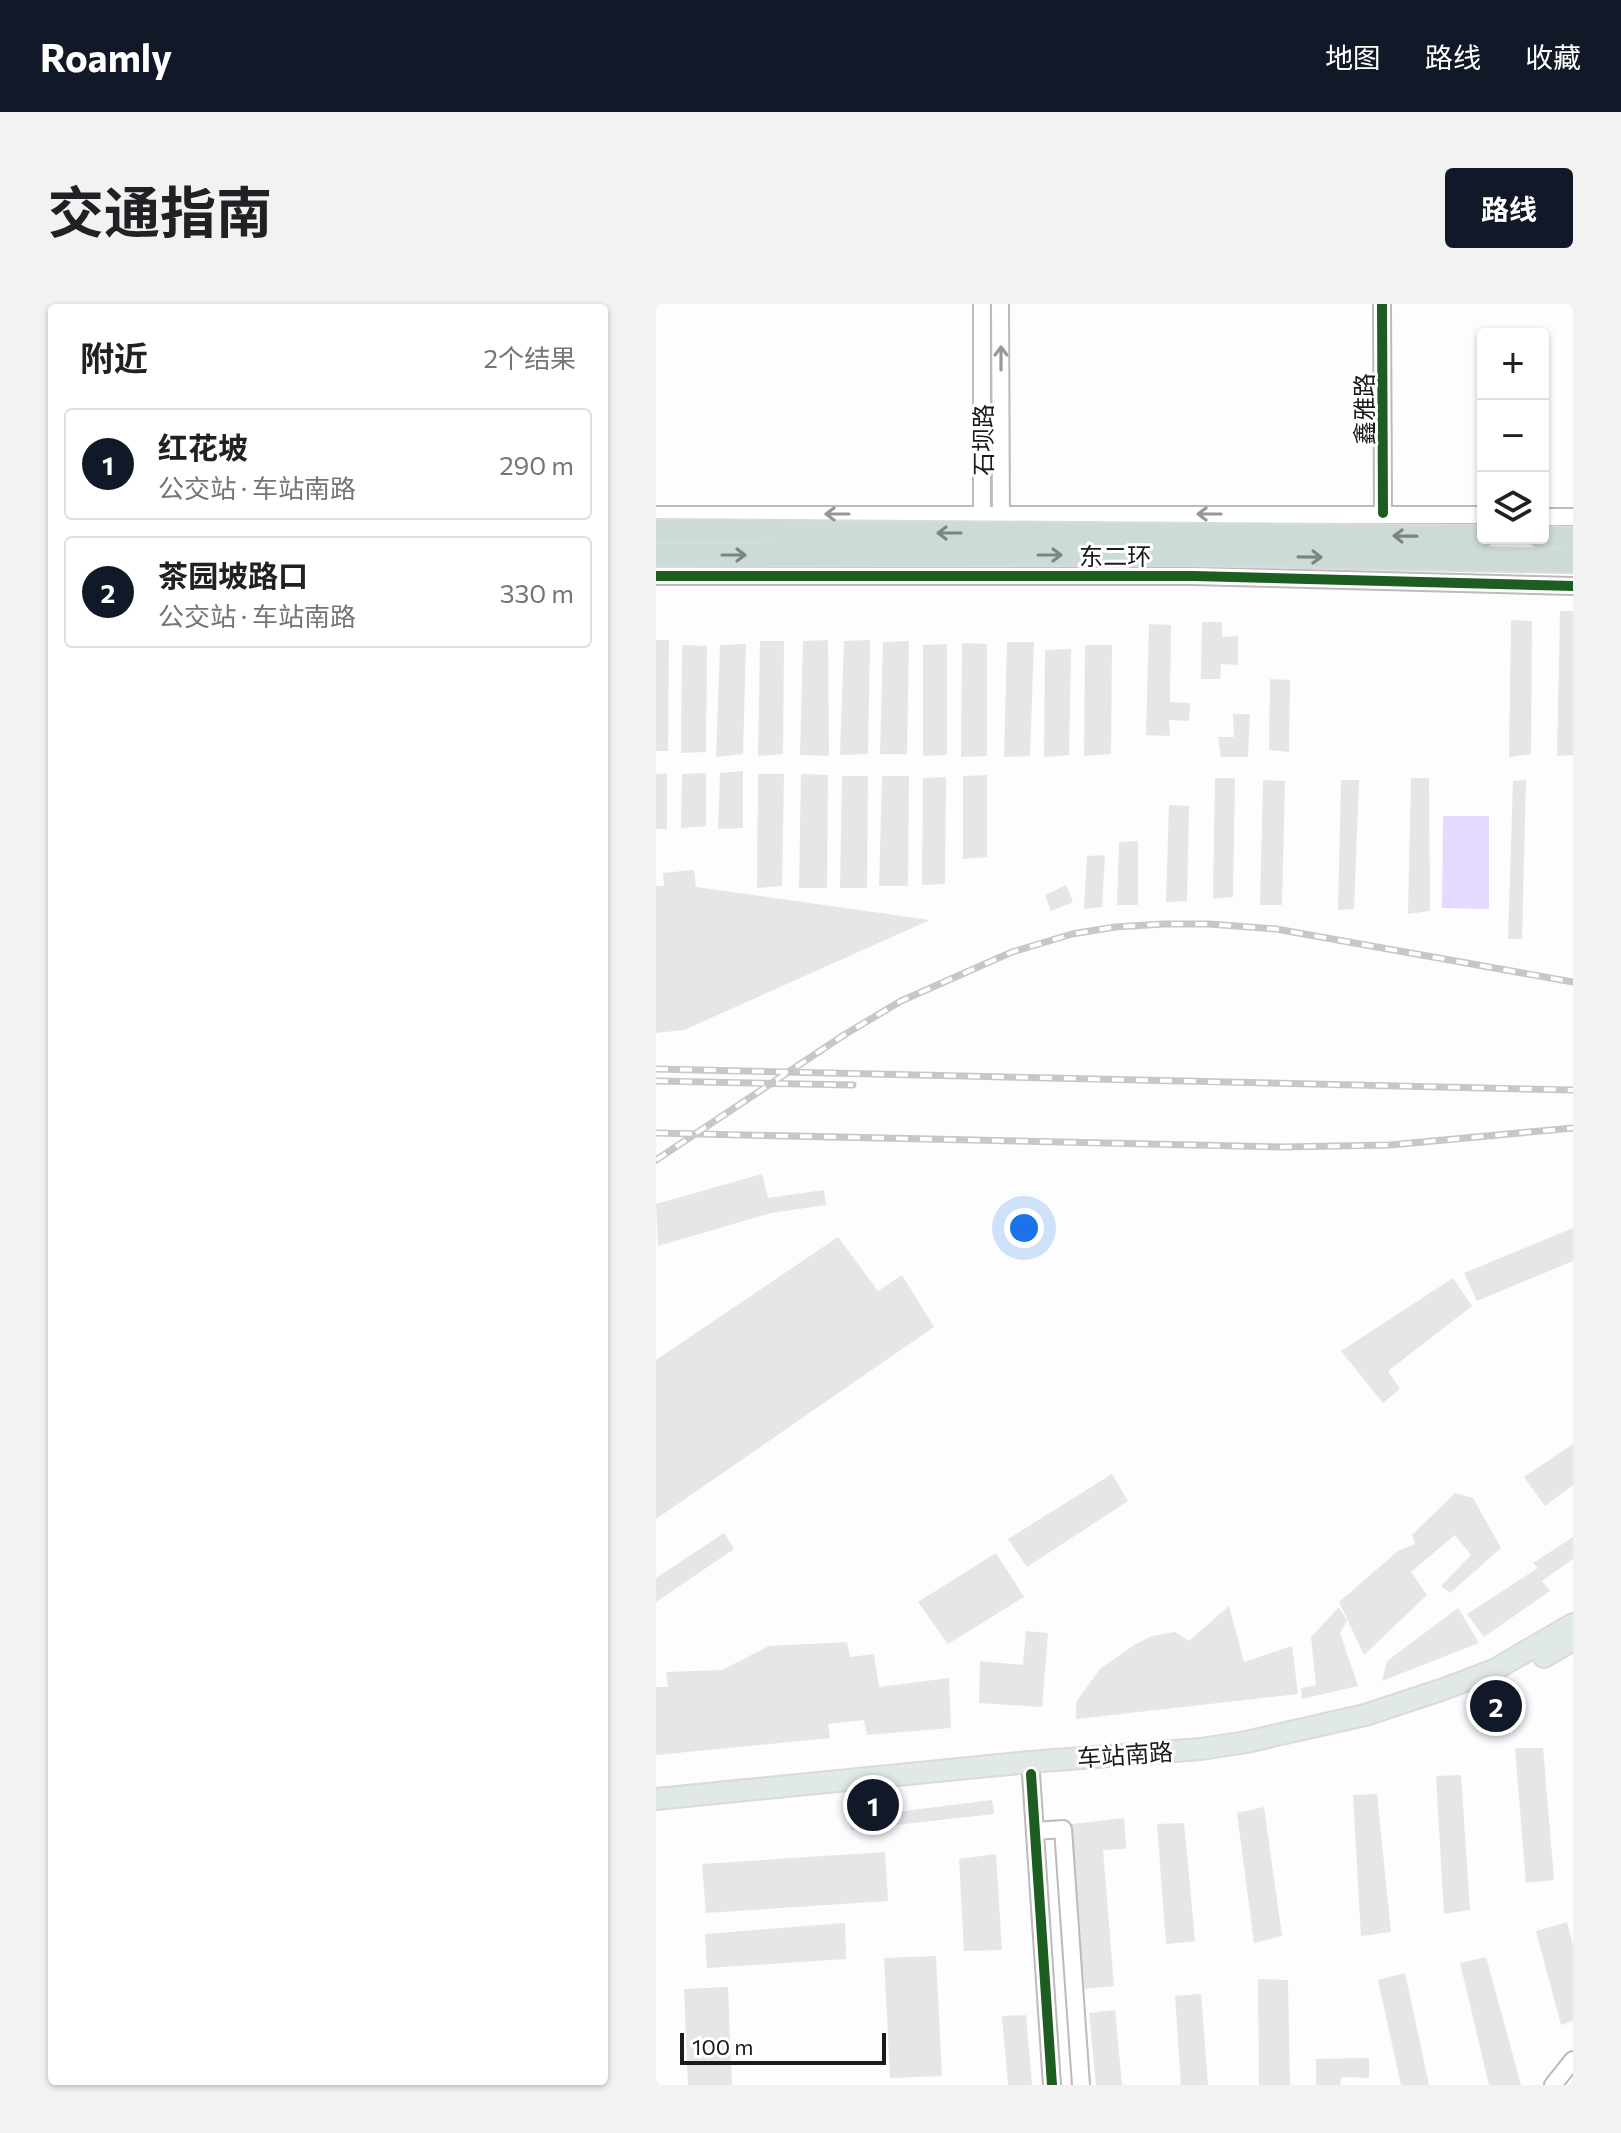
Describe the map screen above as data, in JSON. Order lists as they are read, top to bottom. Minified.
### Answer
{"streets":{"highway":["东二环"],"main road":["车站南路"],"street":["鑫雅路","石坝路"]},"scale_bar":"100 m","page":{"header":"Roamly","nav":["地图","路线","收藏"],"title":"交通指南","buttons":"路线","heading":["附近","2个结果"],"map_buttons":["+","−"],"list":[{"mark":"1","name":"红花坡","note":"公交站 · 车站南路","value":"290 m"},{"mark":"2","name":"茶园坡路口","note":"公交站 · 车站南路","value":"330 m"}],"pins":["2","1"],"scale":"100 m"}}
